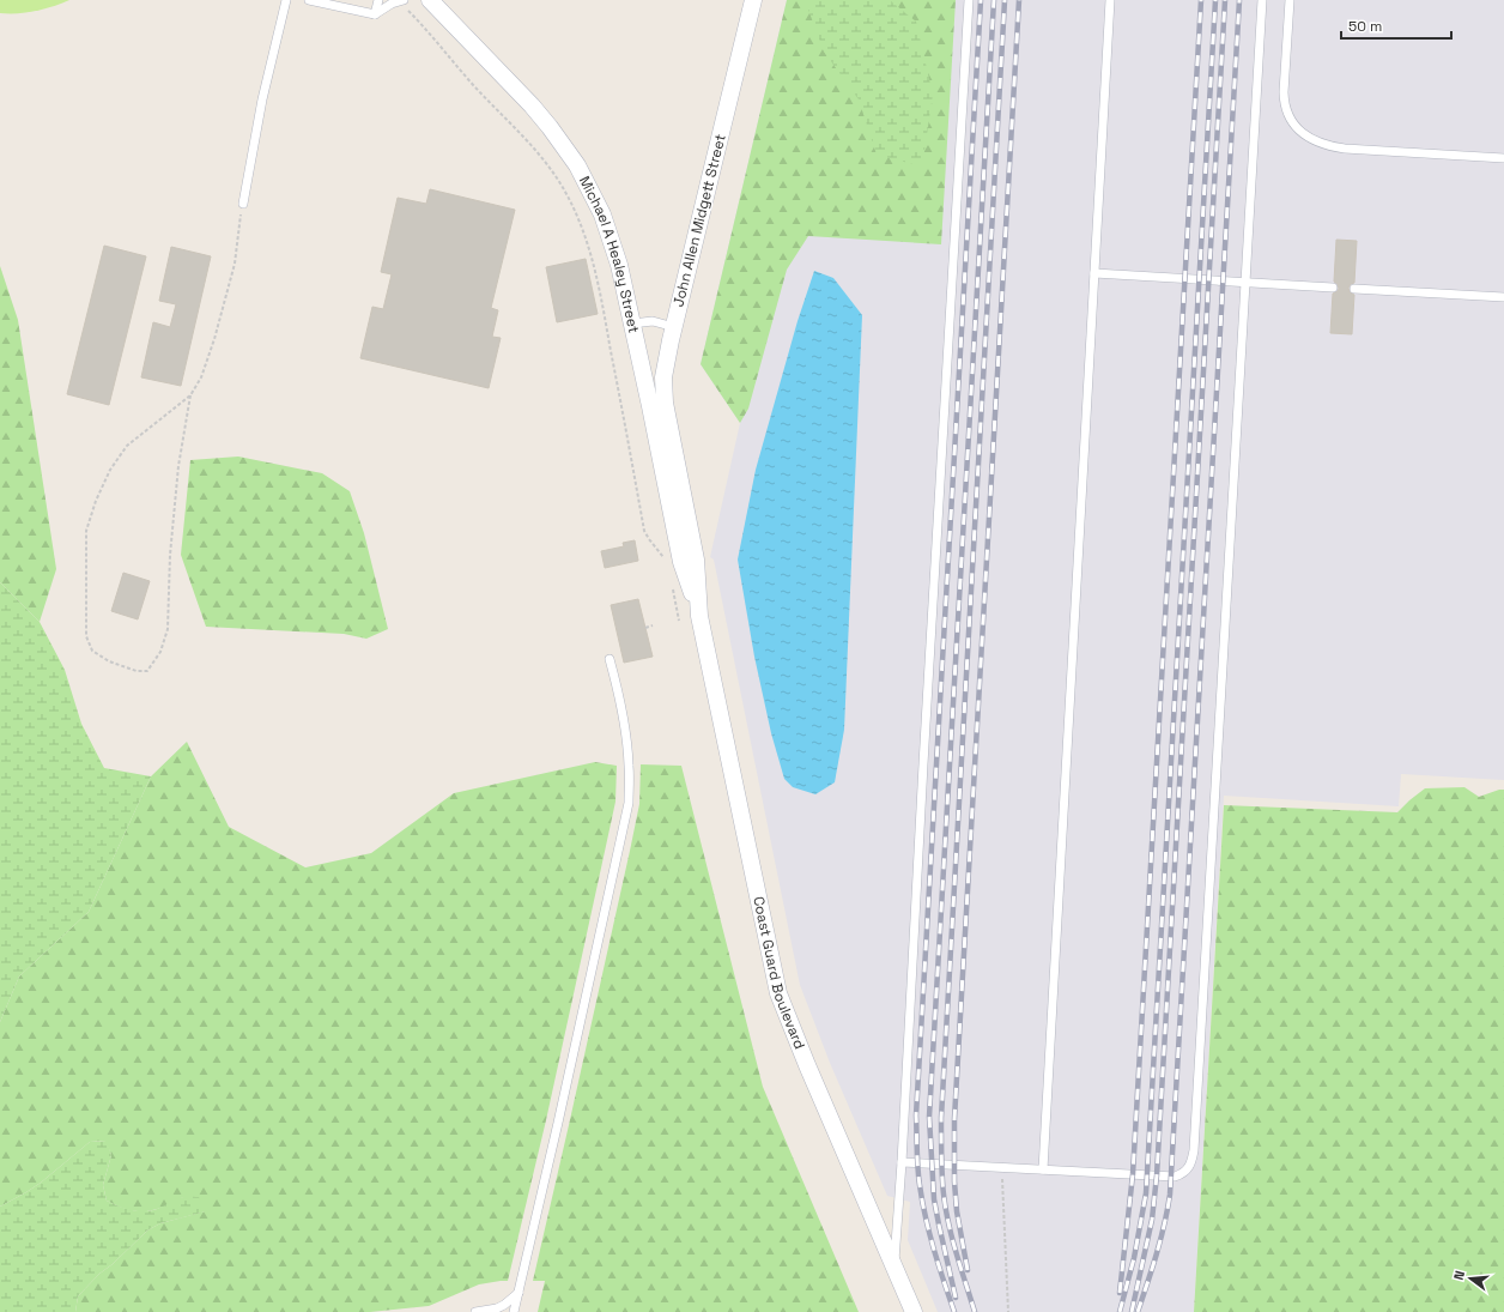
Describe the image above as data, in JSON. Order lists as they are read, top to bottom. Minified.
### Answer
{"streets":{"street":["John Allen Midgett Street","Michael A Healey Street","Coast Guard Boulevard"]},"crossings":[["John Allen Midgett Street","Michael A Healey Street"],["John Allen Midgett Street","Coast Guard Boulevard"],["Michael A Healey Street","Coast Guard Boulevard"]],"scale_bar":"50 m","north":"left"}
